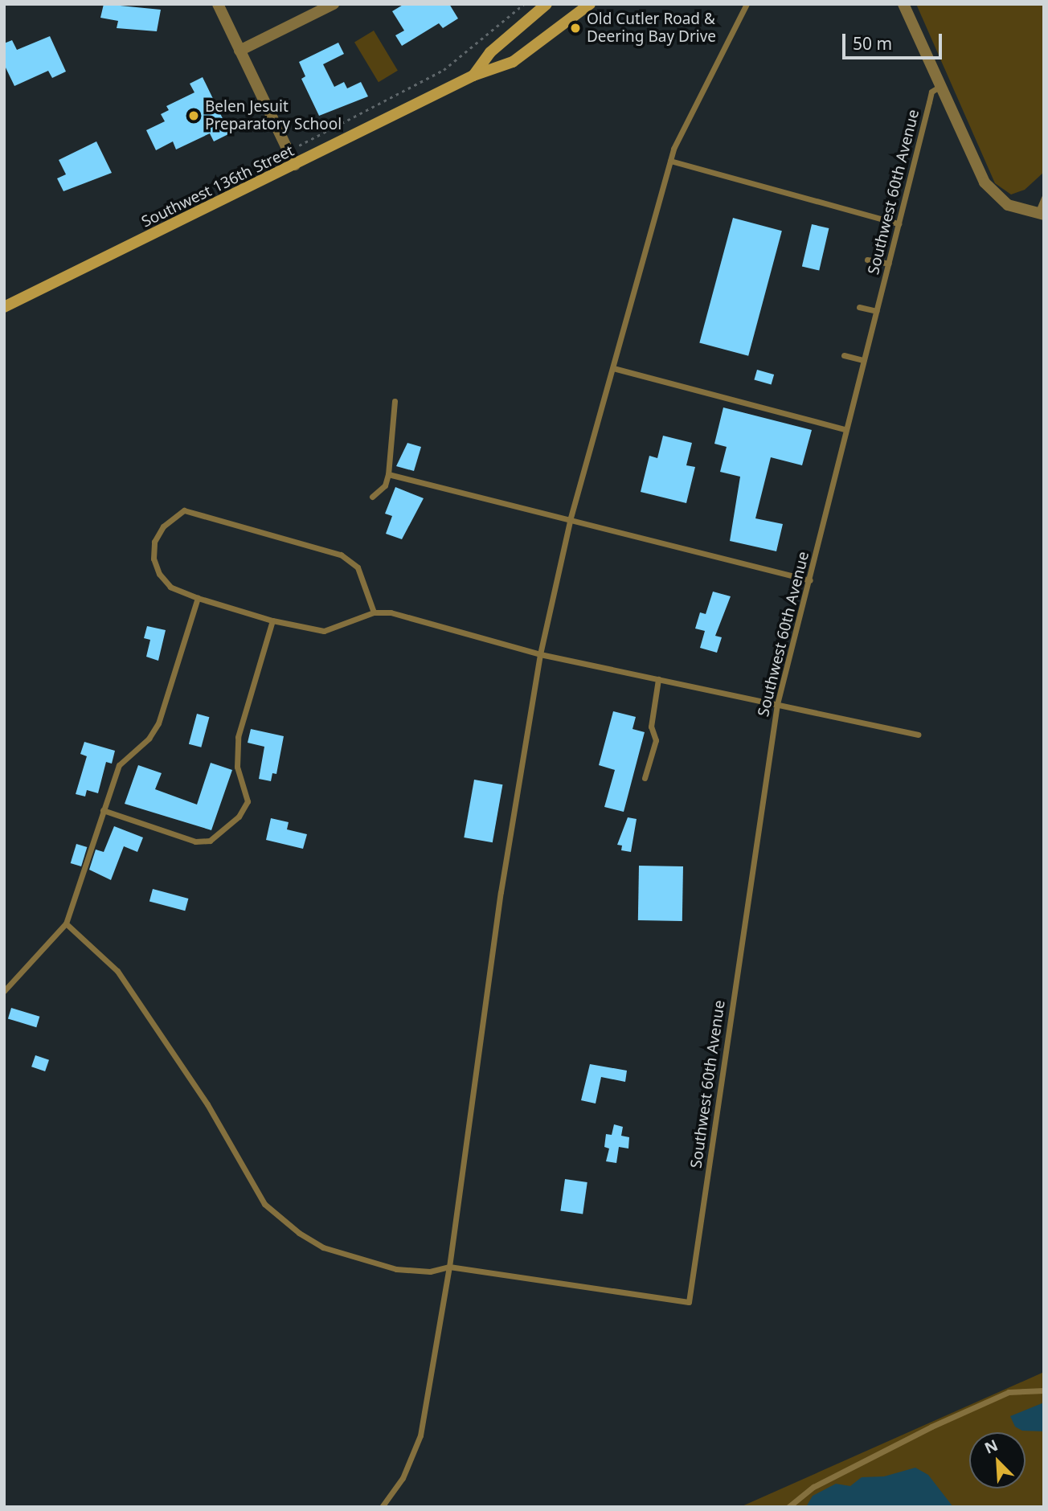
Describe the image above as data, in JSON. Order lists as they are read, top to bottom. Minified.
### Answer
{"streets":{"main road":["Southwest 136th Street"],"lane":["Southwest 60th Avenue"]},"places":["Old Cutler Road & Deering Bay Drive","Belen Jesuit Preparatory School"],"scale_bar":"50 m","north":"top left"}
